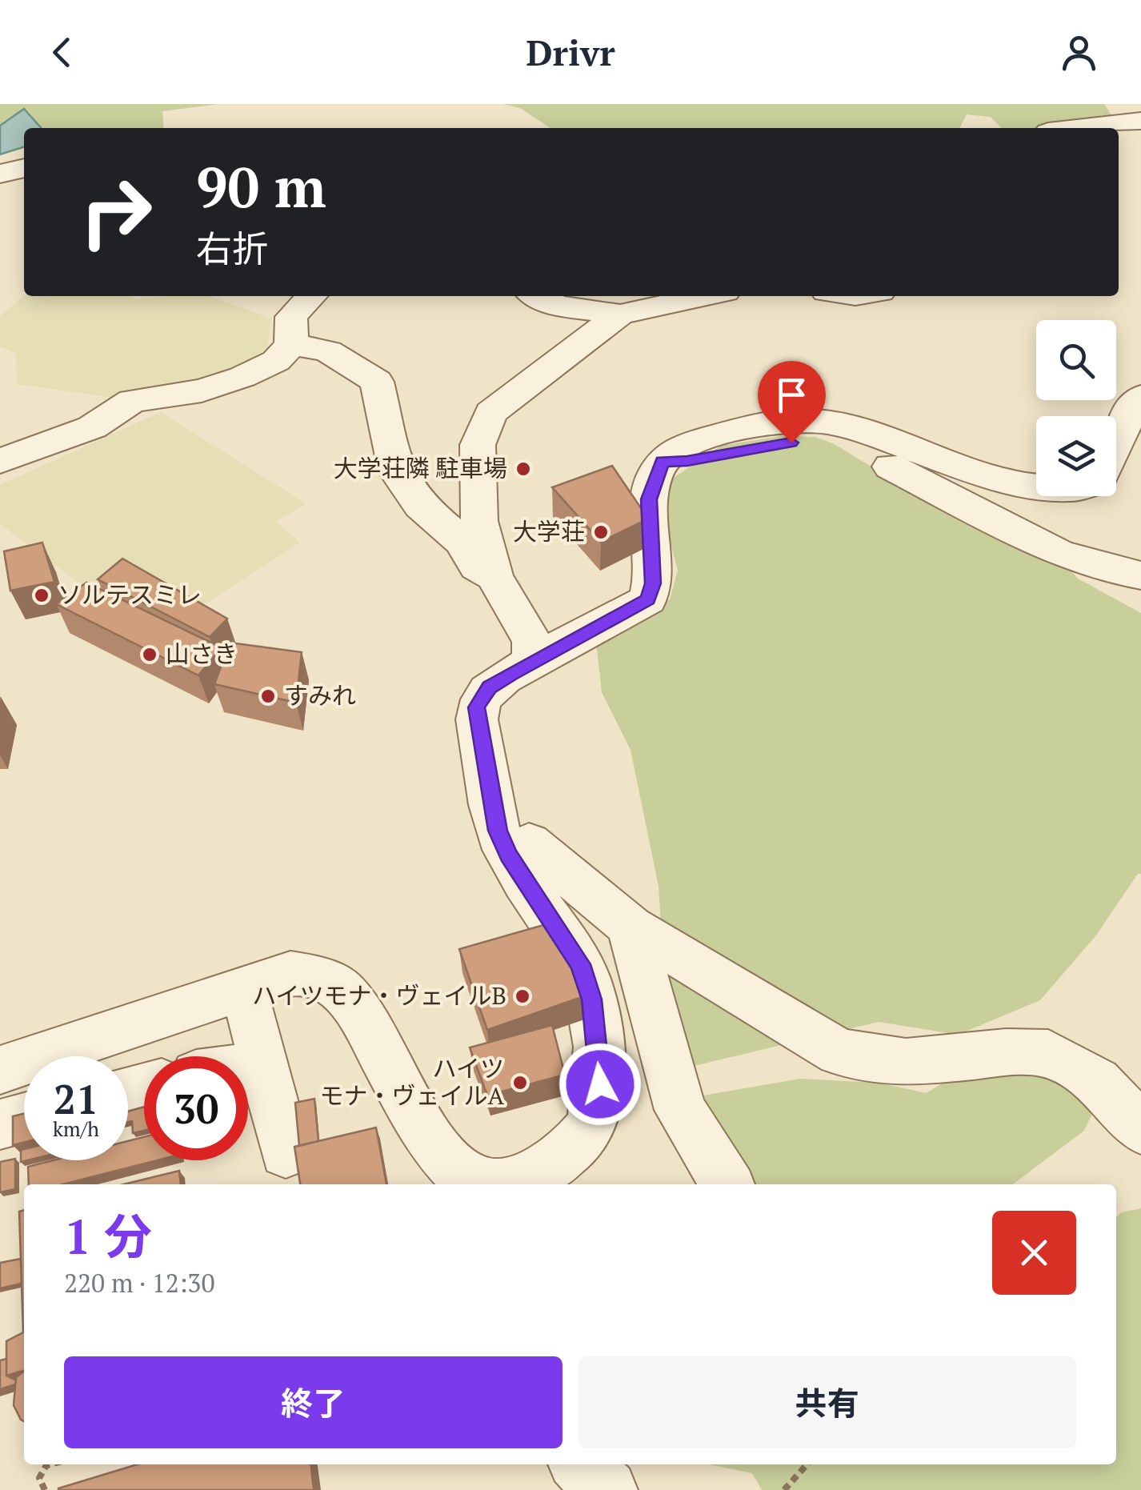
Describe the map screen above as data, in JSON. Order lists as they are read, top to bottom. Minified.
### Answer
{"places":["大学荘隣 駐車場","大学荘","ソルテスミレ","山さき","すみれ","ハイツモナ・ヴェイルB","ハイツ モナ・ヴェイルA"],"page":{"header":"Drivr","turn":["90 m","右折"],"speed":"21 km/h","limit":"30","heading":["1 分","220 m · 12:30"],"buttons":["終了","共有"]}}
